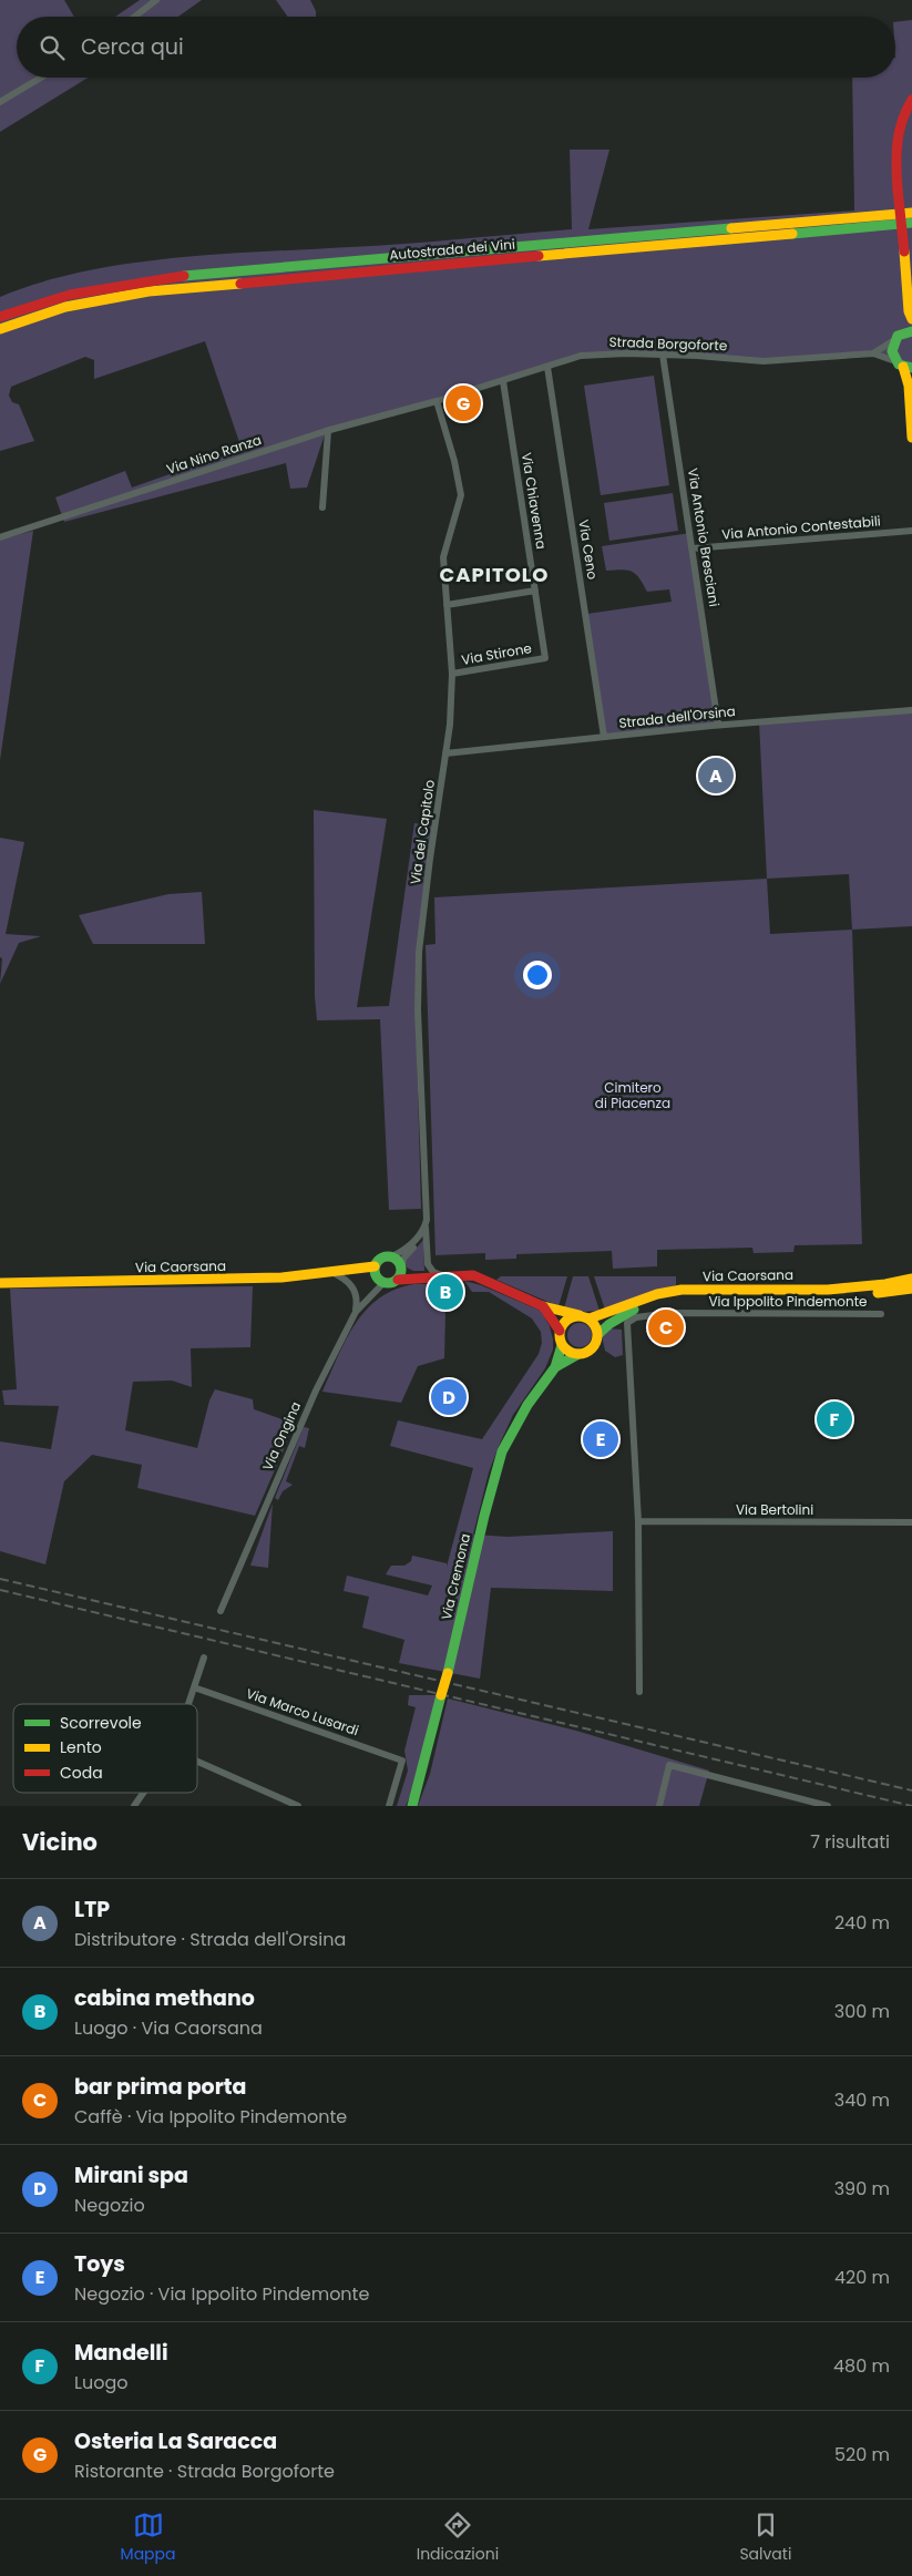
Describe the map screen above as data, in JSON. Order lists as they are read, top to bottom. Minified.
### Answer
{"streets":{"main road":["Autostrada dei Vini","Via Caorsana","Via Cremona"],"street":["Strada Borgoforte","Via Nino Ranza","Via Chiavenna","Via Antonio Contestabili","Via Antonio Bresciani","Via Ceno","Via Stirone","Strada dell'Orsina","Via del Capitolo","Via Ippolito Pindemonte","Via Ongina","Via Bertolini","Via Marco Lusardi"]},"crossings":[["Strada Borgoforte","Via Nino Ranza"],["Strada Borgoforte","Via Chiavenna"],["Strada Borgoforte","Via Antonio Bresciani"],["Strada Borgoforte","Via Ceno"],["Strada Borgoforte","Via del Capitolo"],["Via Nino Ranza","Via del Capitolo"],["Via Chiavenna","Via Stirone"],["Via Antonio Contestabili","Via Antonio Bresciani"],["Via Antonio Bresciani","Strada dell'Orsina"],["Via Ceno","Strada dell'Orsina"],["Via Stirone","Via del Capitolo"],["Strada dell'Orsina","Via del Capitolo"],["Via Caorsana","Via Ongina"],["Via Ippolito Pindemonte","Via Bertolini"]],"districts":["CAPITOLO"],"parks":["Cimitero di Piacenza"],"legend":["Scorrevole","Lento","Coda"],"page":{"search":"Cerca qui","pins":["G","A","B","C","D","F","E"],"heading":["Vicino","7 risultati"],"list":[{"mark":"A","name":"LTP","note":"Distributore · Strada dell'Orsina","value":"240 m"},{"mark":"B","name":"cabina methano","note":"Luogo · Via Caorsana","value":"300 m"},{"mark":"C","name":"bar prima porta","note":"Caffè · Via Ippolito Pindemonte","value":"340 m"},{"mark":"D","name":"Mirani spa","note":"Negozio","value":"390 m"},{"mark":"E","name":"Toys","note":"Negozio · Via Ippolito Pindemonte","value":"420 m"},{"mark":"F","name":"Mandelli","note":"Luogo","value":"480 m"},{"mark":"G","name":"Osteria La Saracca","note":"Ristorante · Strada Borgoforte","value":"520 m"}],"nav":["Mappa","Indicazioni","Salvati"]}}
